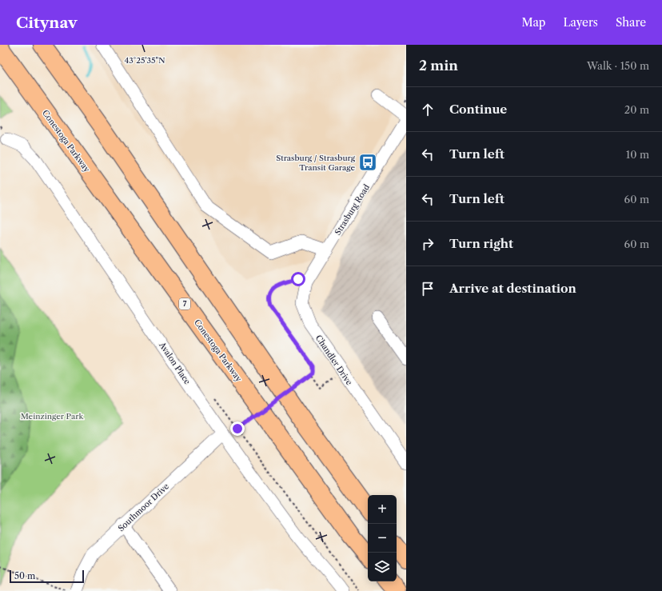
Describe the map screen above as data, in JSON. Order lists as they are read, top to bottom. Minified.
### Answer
{"streets":{"highway":["Conestoga Parkway","7"],"street":["Strasburg Road","Chandler Drive","Avalon Place","Southmoor Drive"]},"crossings":[["Strasburg Road","Chandler Drive"],["Avalon Place","Southmoor Drive"]],"parks":["Meinzinger Park"],"places":{"bus stop":["Strasburg / Strasburg Transit Garage"]},"scale_bar":"50 m","page":{"header":"Citynav","nav":["Map","Layers","Share"],"heading":["2 min","Walk · 150 m"],"list":[["Continue","20 m"],["Turn left","10 m"],["Turn left","60 m"],["Turn right","60 m"],"Arrive at destination"],"map_buttons":["+","−"],"scale":"50 m"},"coordinates":["43°25'35\"N"]}
